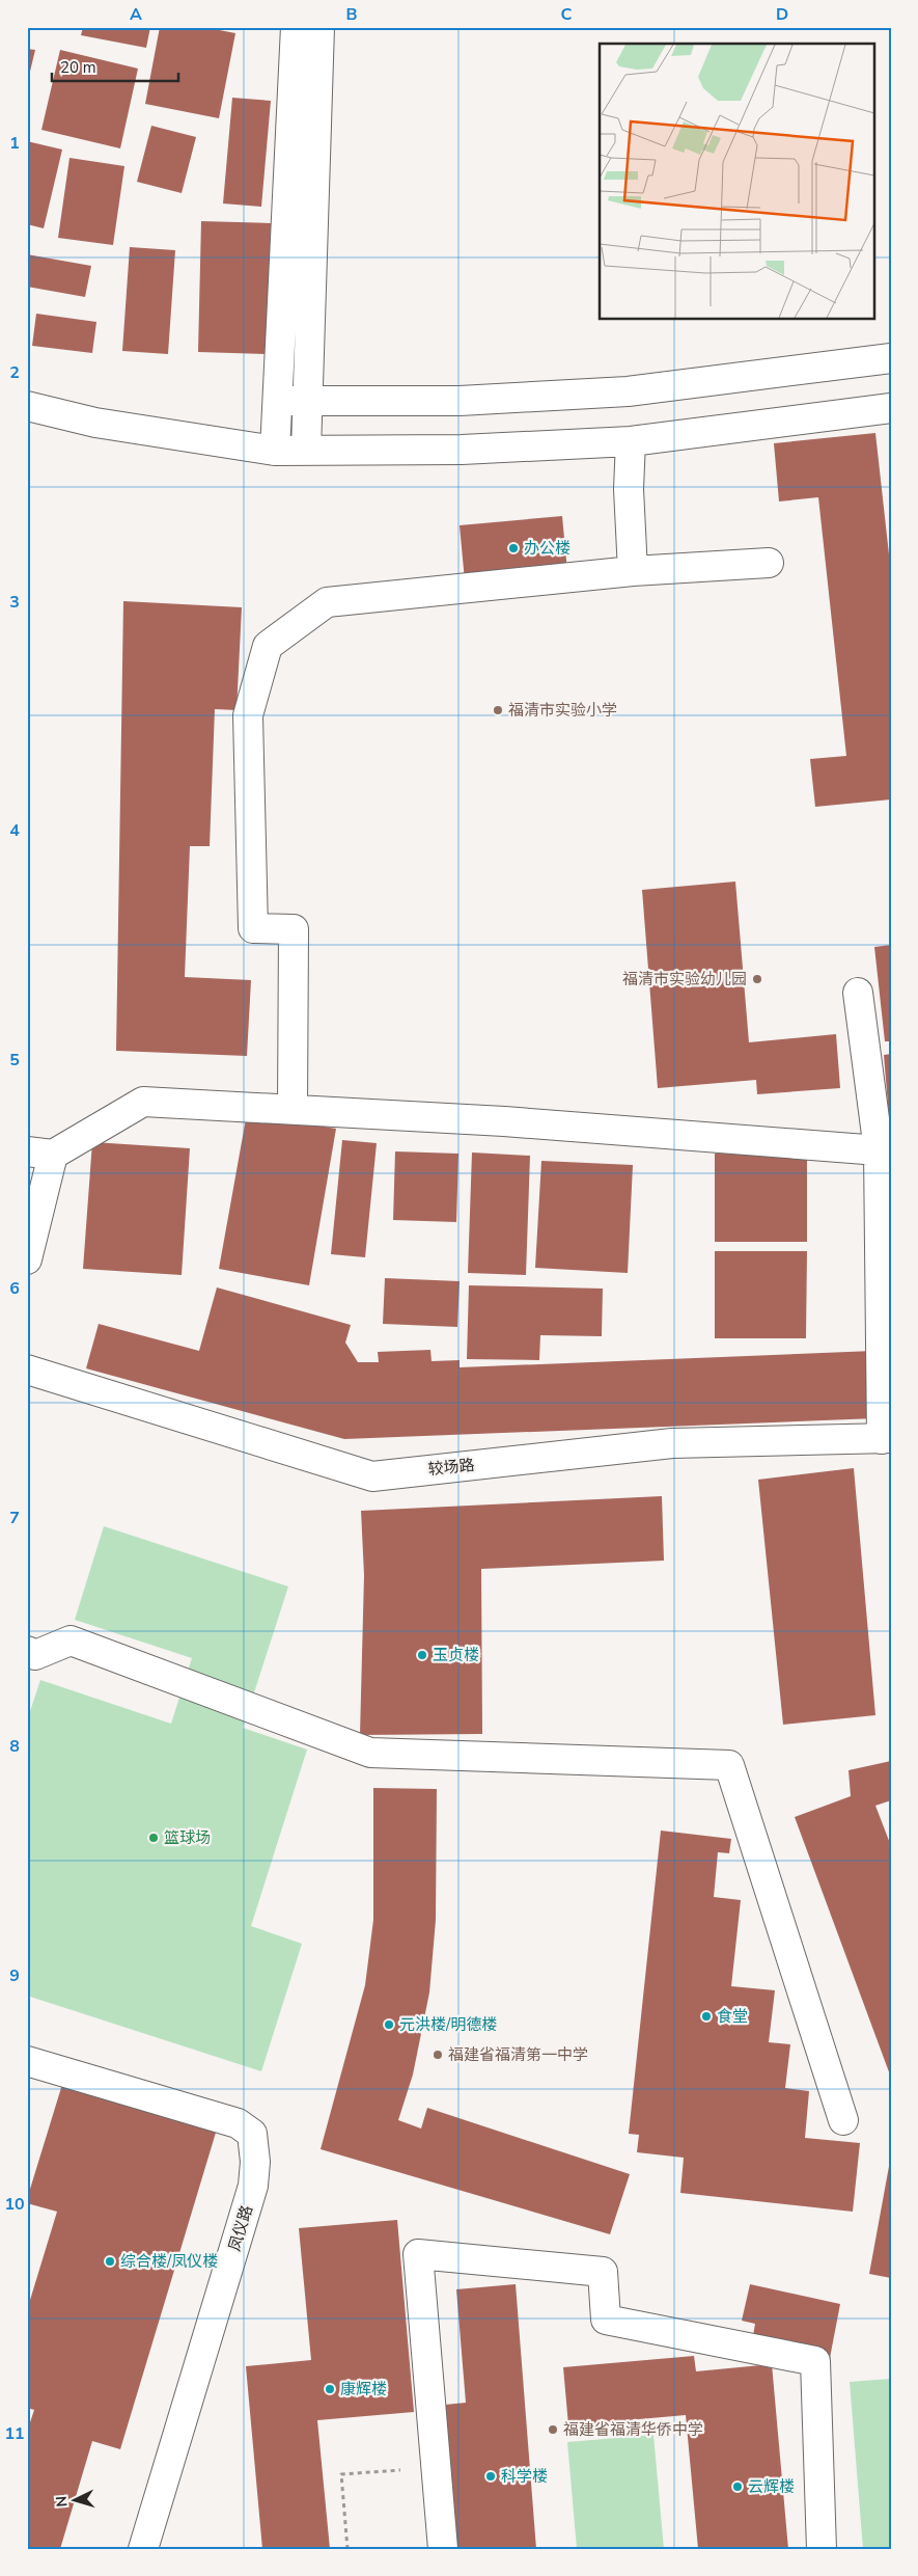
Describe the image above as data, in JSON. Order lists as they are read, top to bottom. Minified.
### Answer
{"streets":{"street":["较场路","凤仪路"]},"places":["办公楼","福清市实验小学","福清市实验幼儿园","玉贞楼","篮球场","食堂","元洪楼/明德楼","福建省福清第一中学","综合楼/凤仪楼","康辉楼","福建省福清华侨中学","科学楼","云辉楼"],"scale_bar":"20 m","north":"left","grid":{"columns":["A","B","C","D"],"rows":["1","2","3","4","5","6","7","8","9","10","11"]}}
